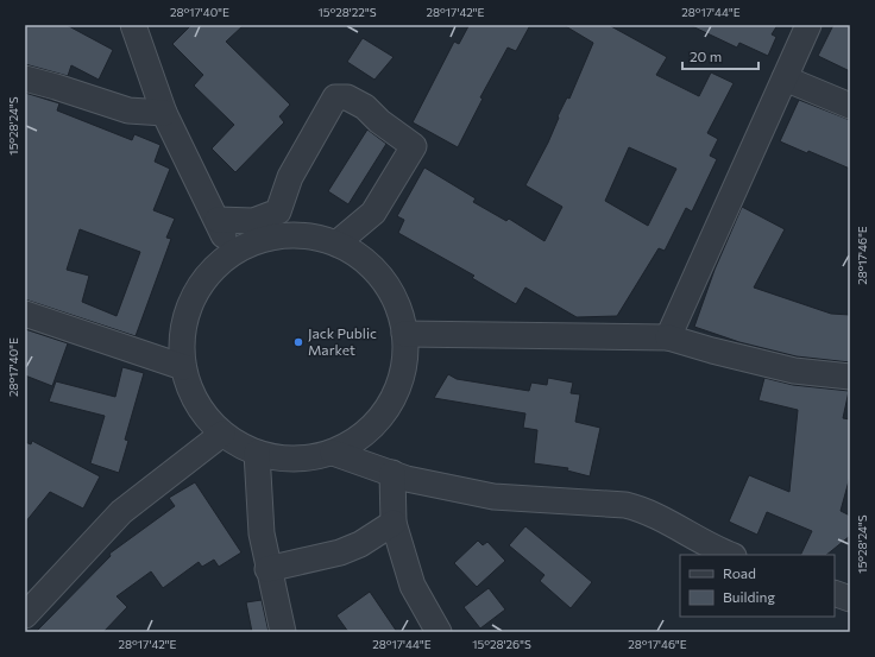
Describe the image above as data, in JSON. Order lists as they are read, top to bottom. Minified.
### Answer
{"places":["Jack Public Market"],"legend":["Road","Building"],"scale_bar":"20 m","coordinates":["28°17'40\"E","15°28'22\"S","28°17'42\"E","28°17'44\"E","15°28'24\"S","28°17'46\"E","15°28'26\"S"]}
